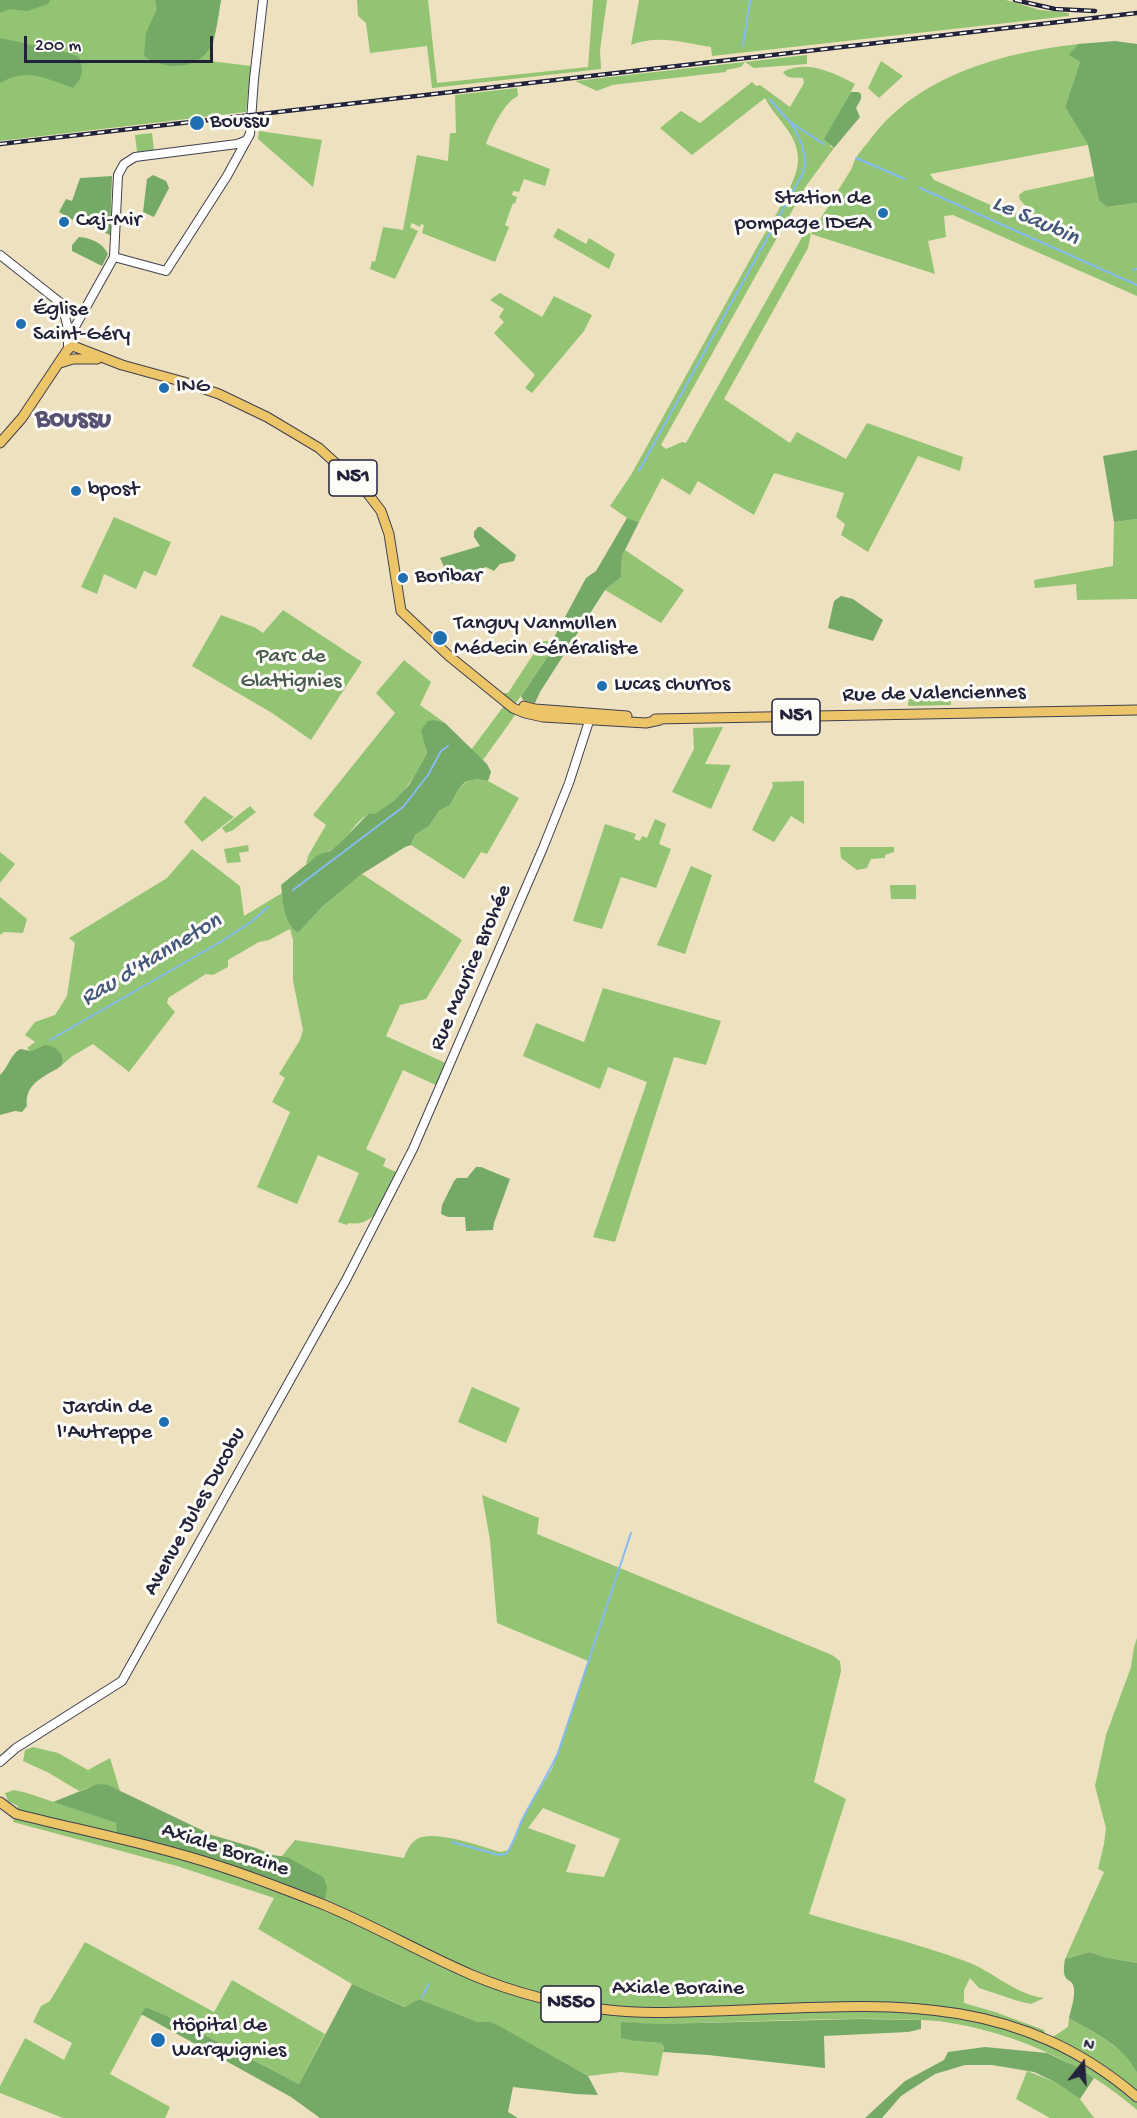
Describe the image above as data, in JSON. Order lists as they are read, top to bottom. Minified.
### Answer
{"streets":{"main road":["N51","Rue de Valenciennes","Axiale Boraine","N550"],"street":["Rue Maurice Brohée","Avenue Jules Ducobu"]},"crossings":[["N51","Rue de Valenciennes"],["Rue de Valenciennes","Rue Maurice Brohée"],["Rue Maurice Brohée","Avenue Jules Ducobu"]],"districts":["Boussu"],"water":["Le Saubin","Rau d'Hanneton"],"parks":["Parc de Glattignies"],"places":["Boussu","Station de pompage IDEA","Caj-Mir","Église Saint-Géry","ING","bpost","Boribar","Tanguy Vanmullen Médecin Généraliste","Lucas churros","Jardin de l'Autreppe","Hôpital de Warquignies"],"scale_bar":"200 m","north":"top"}
